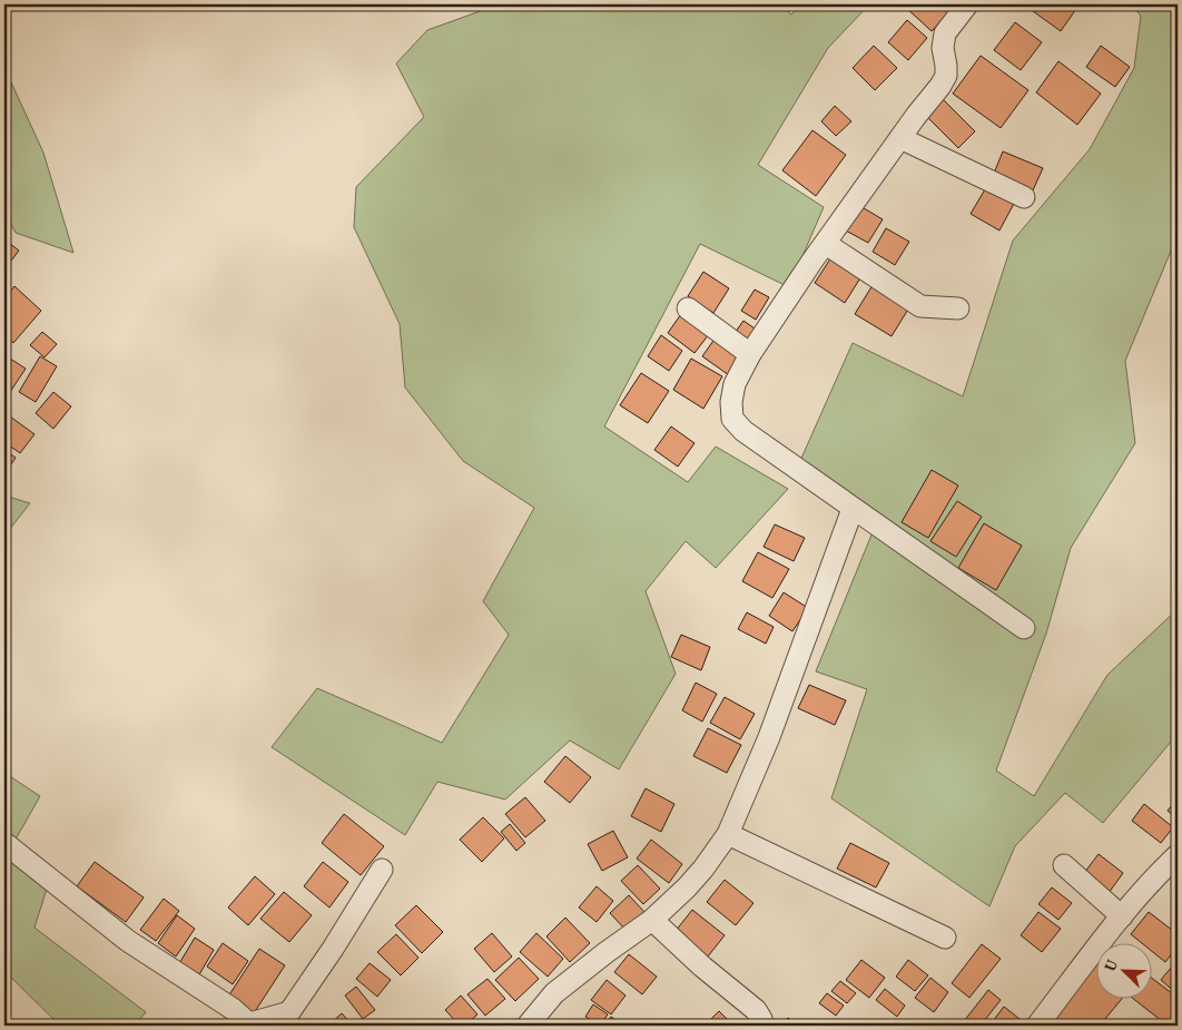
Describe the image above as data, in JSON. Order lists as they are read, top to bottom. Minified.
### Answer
{"north":"top left"}
